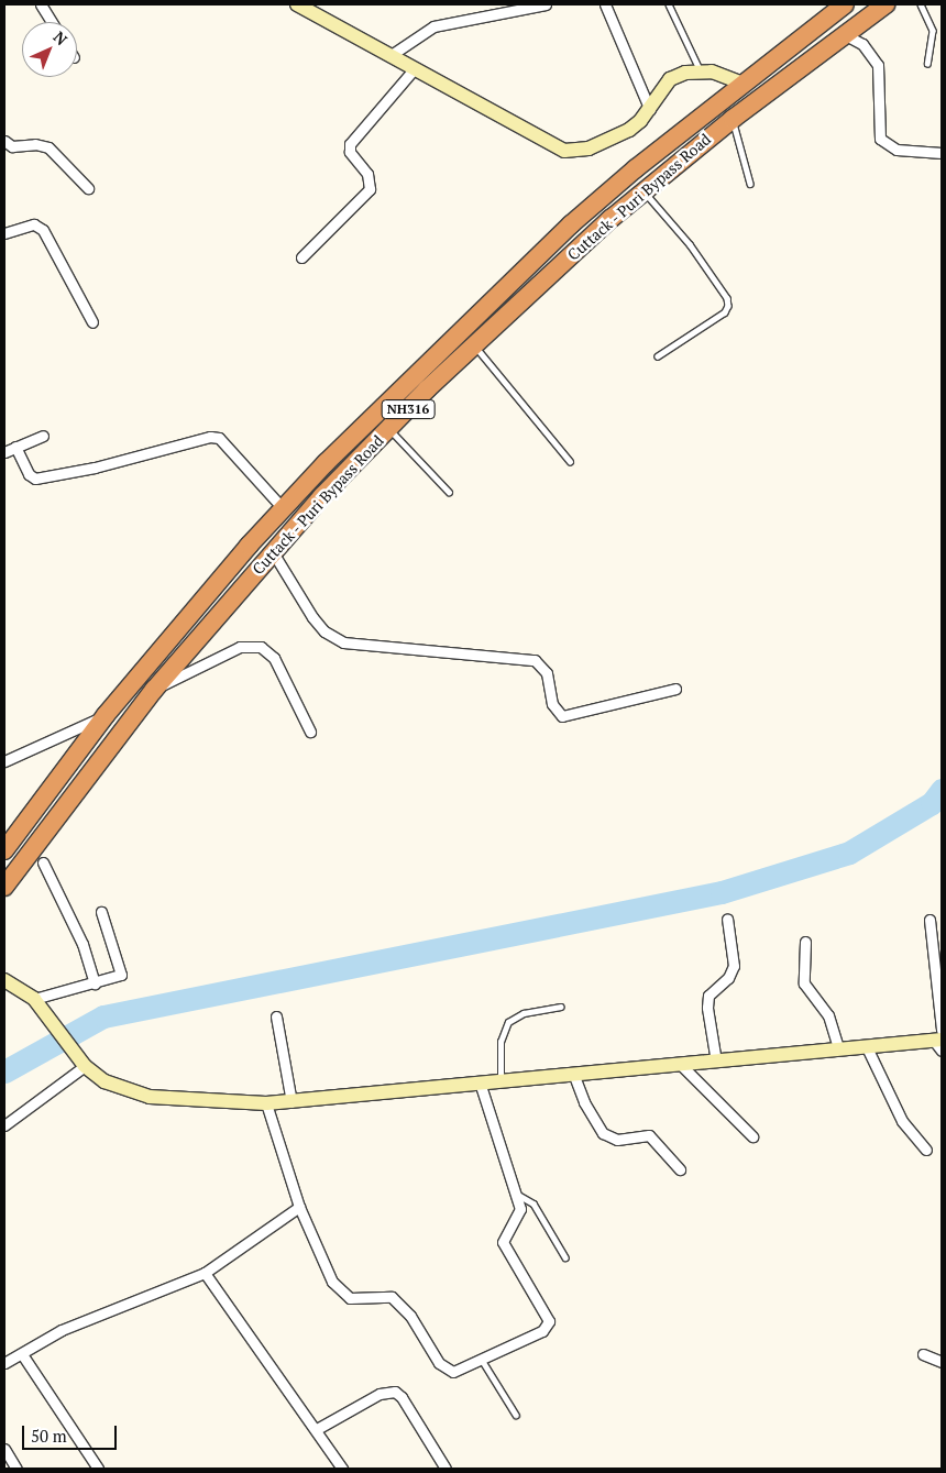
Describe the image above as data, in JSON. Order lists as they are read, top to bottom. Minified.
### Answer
{"streets":{"highway":["Cuttack - Puri Bypass Road","NH316"]},"scale_bar":"50 m","north":"top right"}
